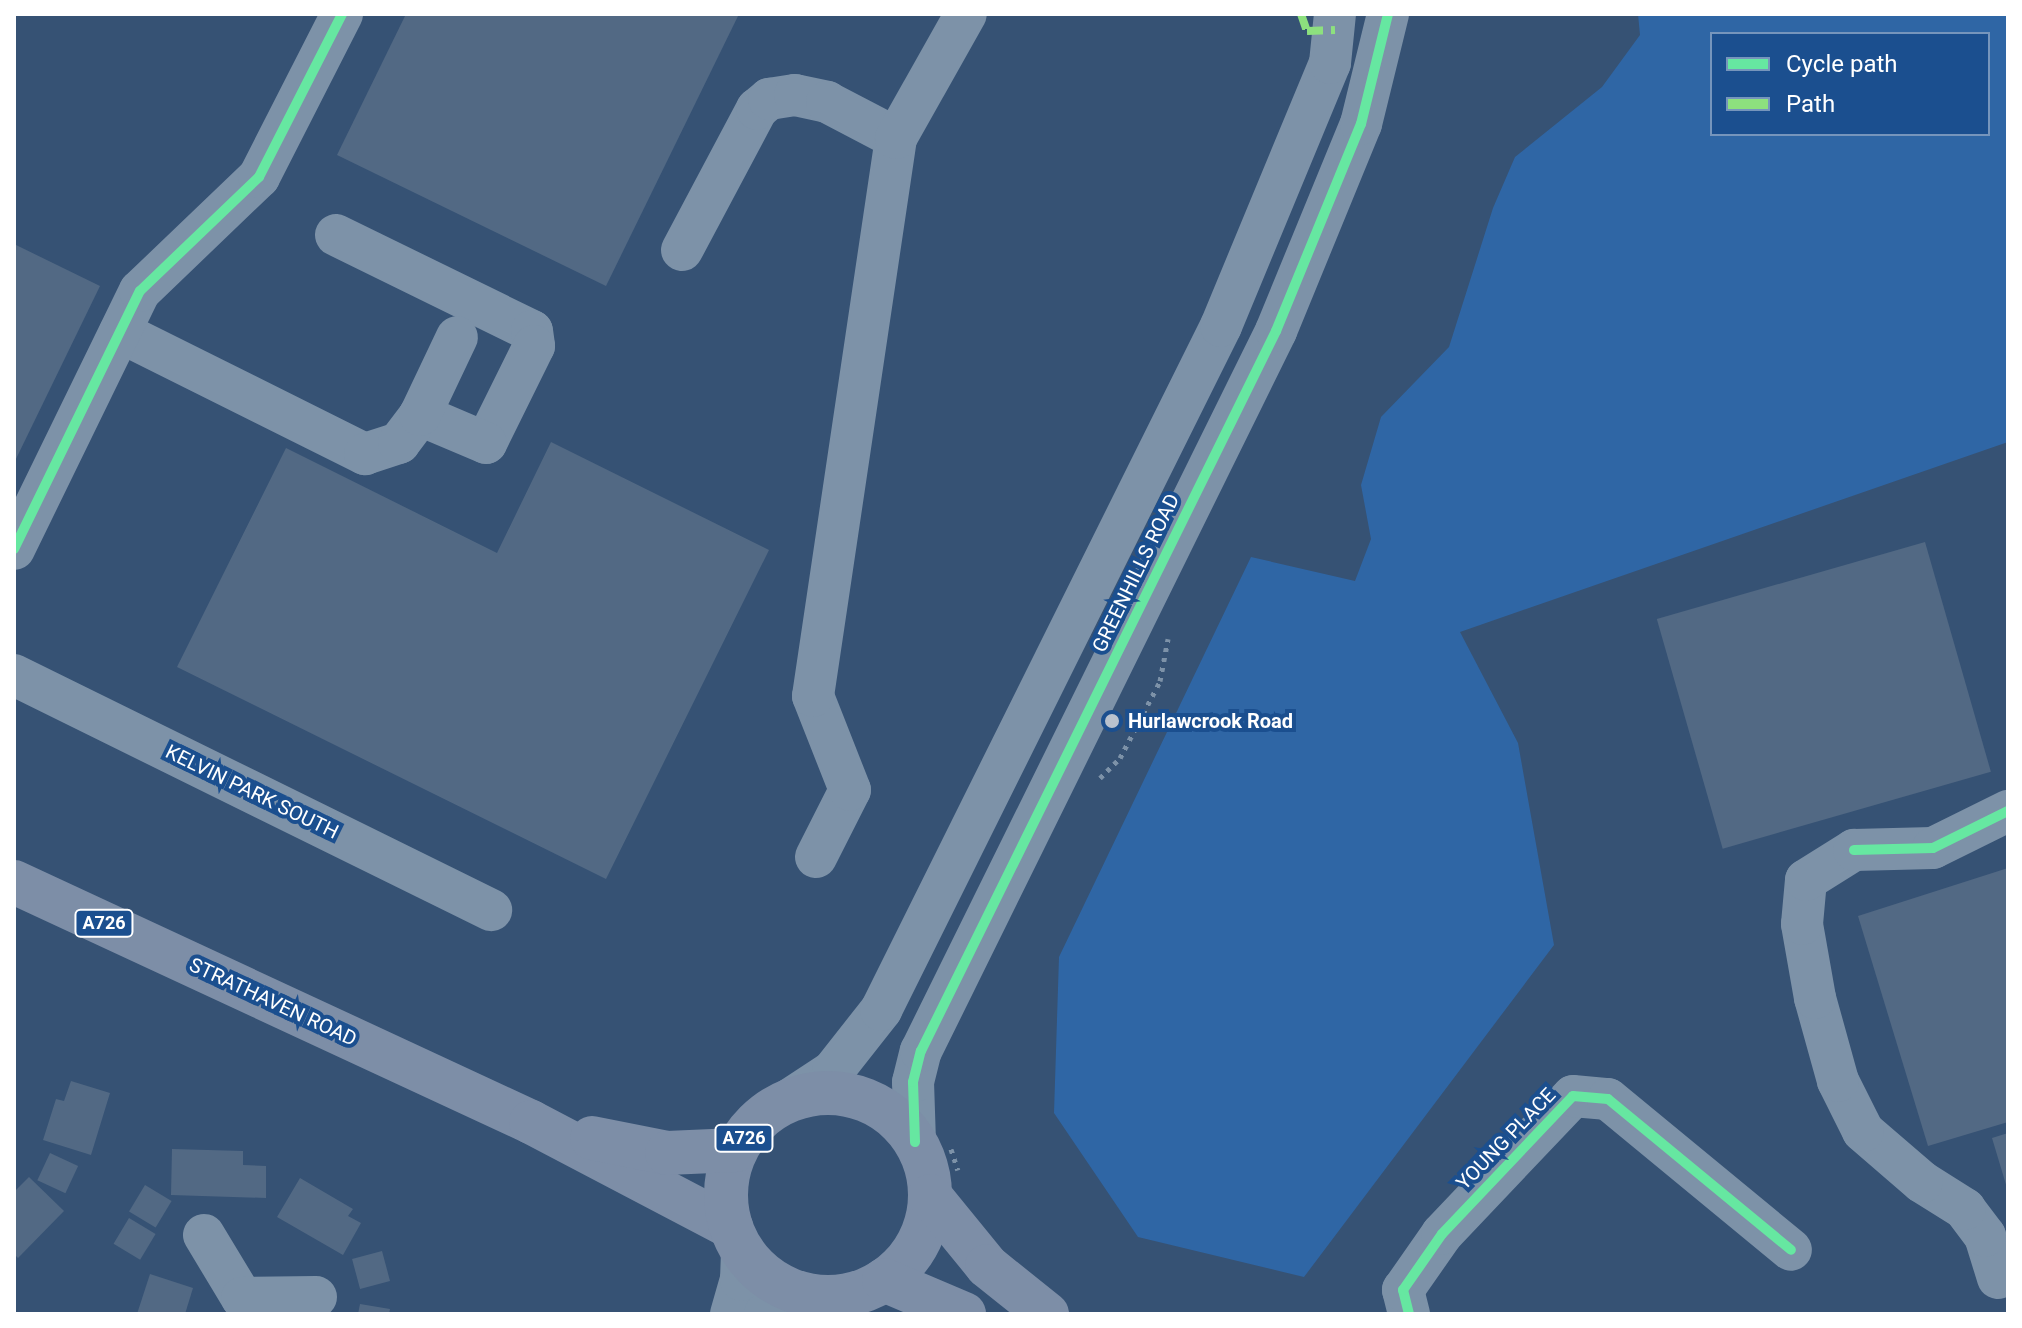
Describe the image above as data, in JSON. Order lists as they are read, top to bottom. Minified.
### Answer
{"streets":{"main road":["A726","STRATHAVEN ROAD"],"street":["GREENHILLS ROAD","KELVIN PARK SOUTH","YOUNG PLACE"]},"crossings":[["GREENHILLS ROAD","A726"],["GREENHILLS ROAD","STRATHAVEN ROAD"],["A726","STRATHAVEN ROAD"]],"places":["Hurlawcrook Road"],"legend":["Cycle path","Path"]}
